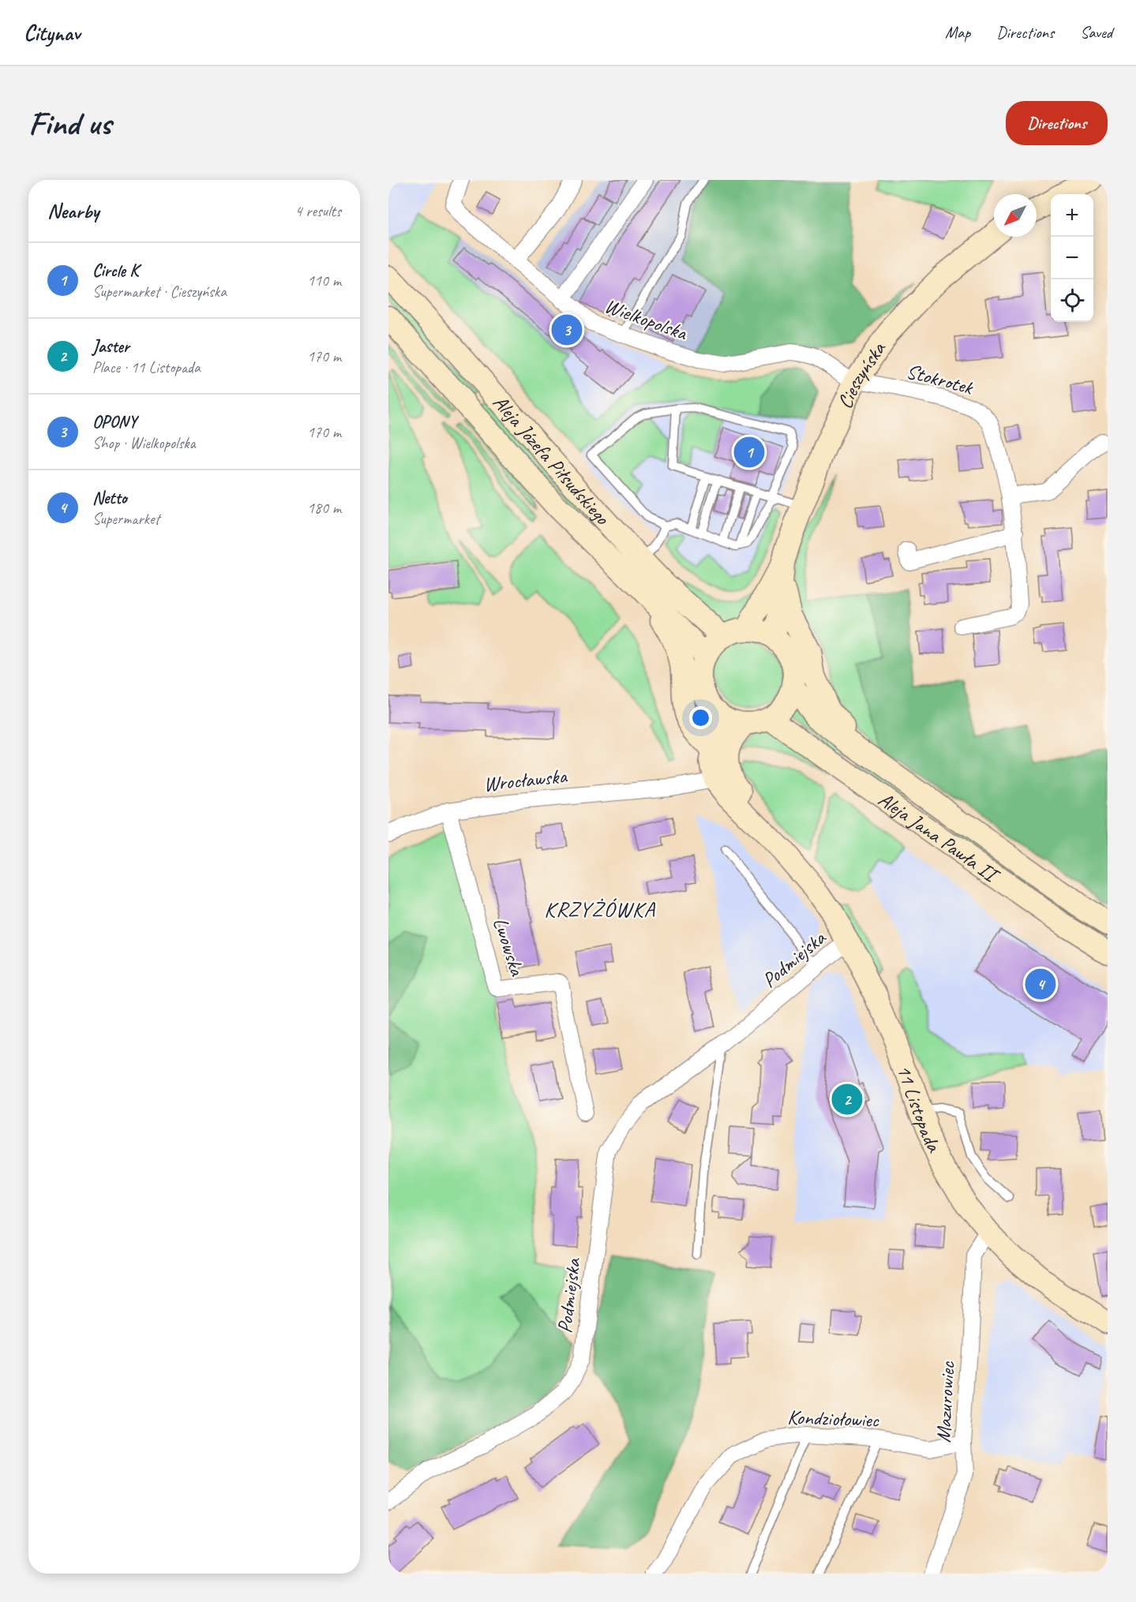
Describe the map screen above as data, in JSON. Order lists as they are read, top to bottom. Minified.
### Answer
{"streets":{"main road":["Cieszyńska","Aleja Józefa Piłsudskiego","Aleja Jana Pawła II","11 Listopada"],"street":["Wielkopolska","Stokrotek","Wrocławska","Lwowska","Podmiejska","Mazurowiec","Kondziołowiec"]},"crossings":[["Wielkopolska","Cieszyńska"],["Wielkopolska","Stokrotek"],["Cieszyńska","Stokrotek"],["Cieszyńska","Aleja Józefa Piłsudskiego"],["Cieszyńska","Aleja Jana Pawła II"],["Cieszyńska","11 Listopada"],["Aleja Józefa Piłsudskiego","Aleja Jana Pawła II"],["Aleja Józefa Piłsudskiego","11 Listopada"],["Wrocławska","Lwowska"],["Wrocławska","11 Listopada"],["Aleja Jana Pawła II","11 Listopada"],["Podmiejska","11 Listopada"],["11 Listopada","Mazurowiec"],["Mazurowiec","Kondziołowiec"]],"districts":["KRZYŻÓWKA"],"north":"bottom left","page":{"header":"Citynav","nav":["Map","Directions","Saved"],"buttons":"Directions","title":"Find us","heading":["Nearby","4 results"],"map_buttons":["+","−"],"list":[{"mark":"1","name":"Circle K","note":"Supermarket · Cieszyńska","value":"110 m"},{"mark":"2","name":"Jaster","note":"Place · 11 Listopada","value":"170 m"},{"mark":"3","name":"OPONY","note":"Shop · Wielkopolska","value":"170 m"},{"mark":"4","name":"Netto","note":"Supermarket","value":"180 m"}],"pins":["3","1","4","2"]}}
